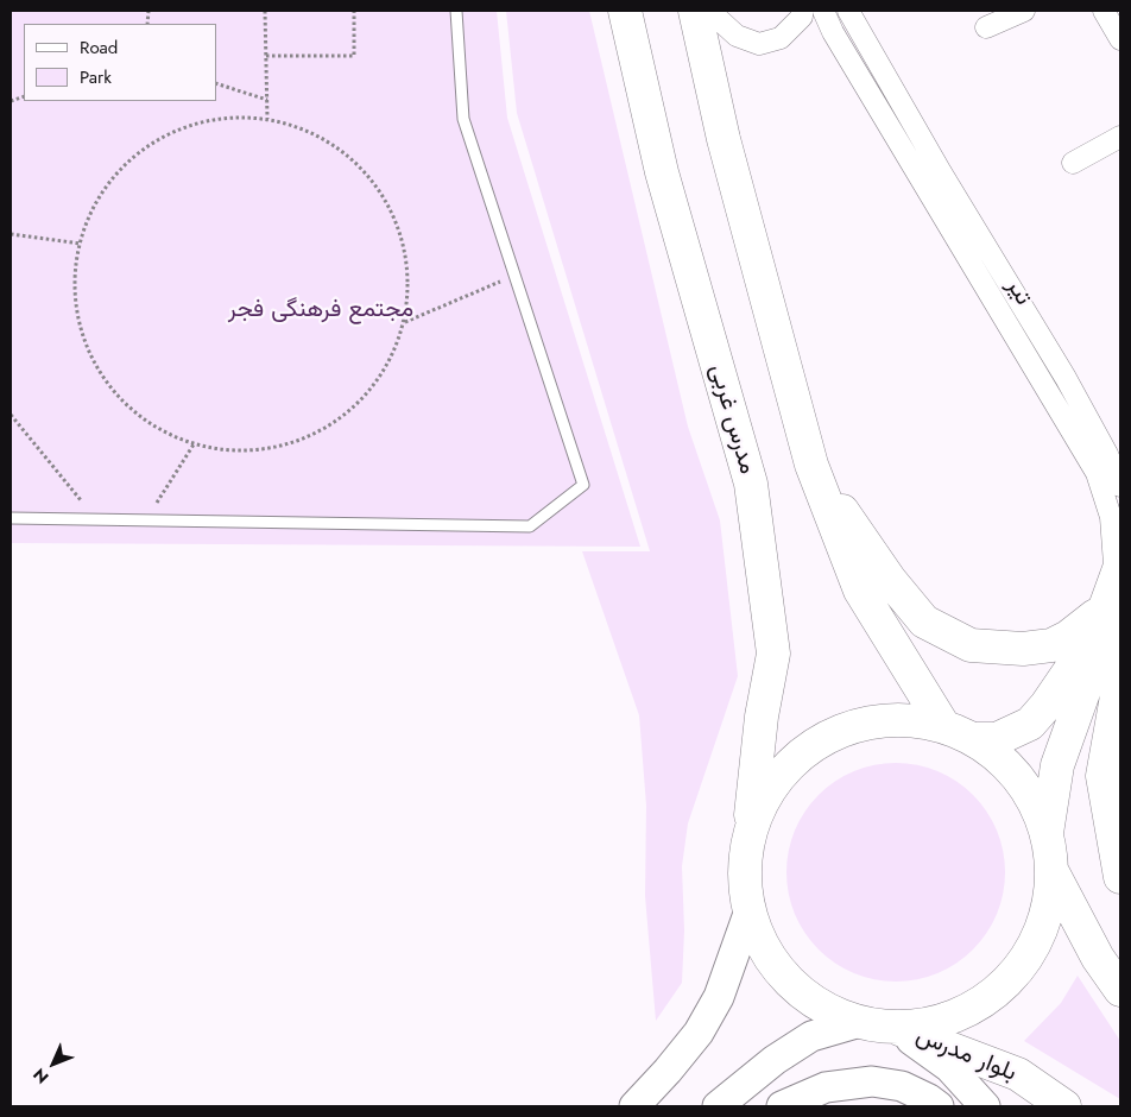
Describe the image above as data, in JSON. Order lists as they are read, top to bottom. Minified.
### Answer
{"streets":{"highway":["مدرس غربی","بلوار مدرس"],"street":["تیر"]},"parks":["مجتمع فرهنگی فجر"],"legend":["Road","Park"],"north":"bottom left"}
